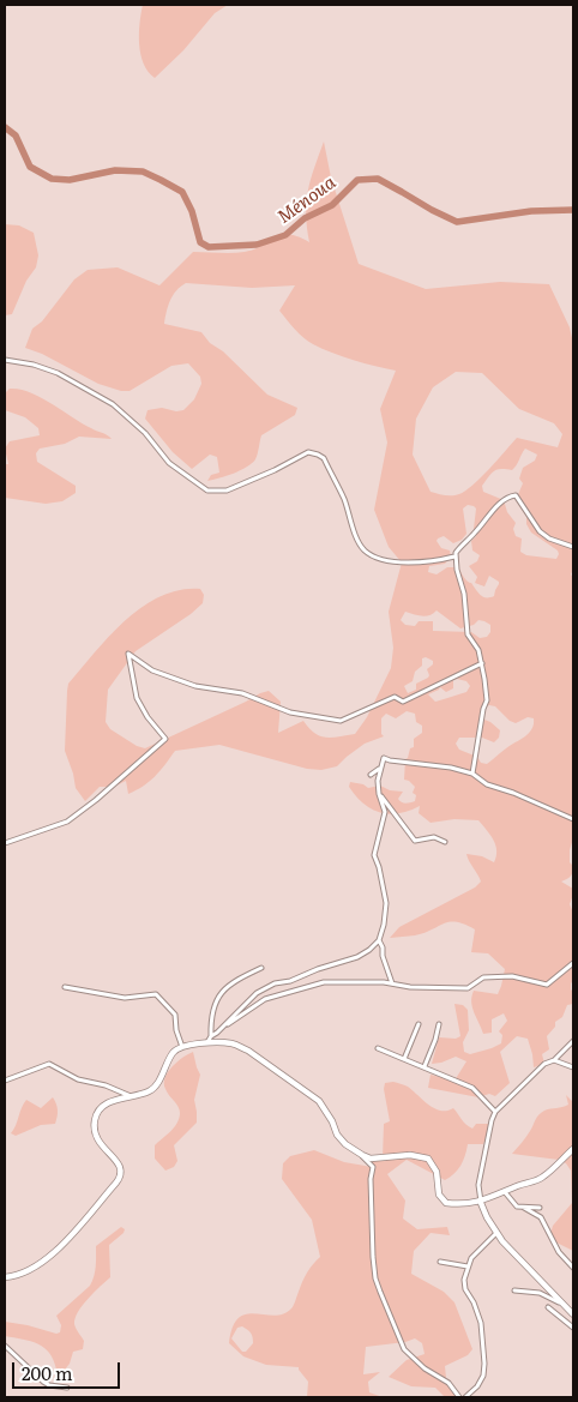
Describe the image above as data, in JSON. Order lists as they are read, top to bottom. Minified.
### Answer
{"water":["Ménoua"],"scale_bar":"200 m"}
